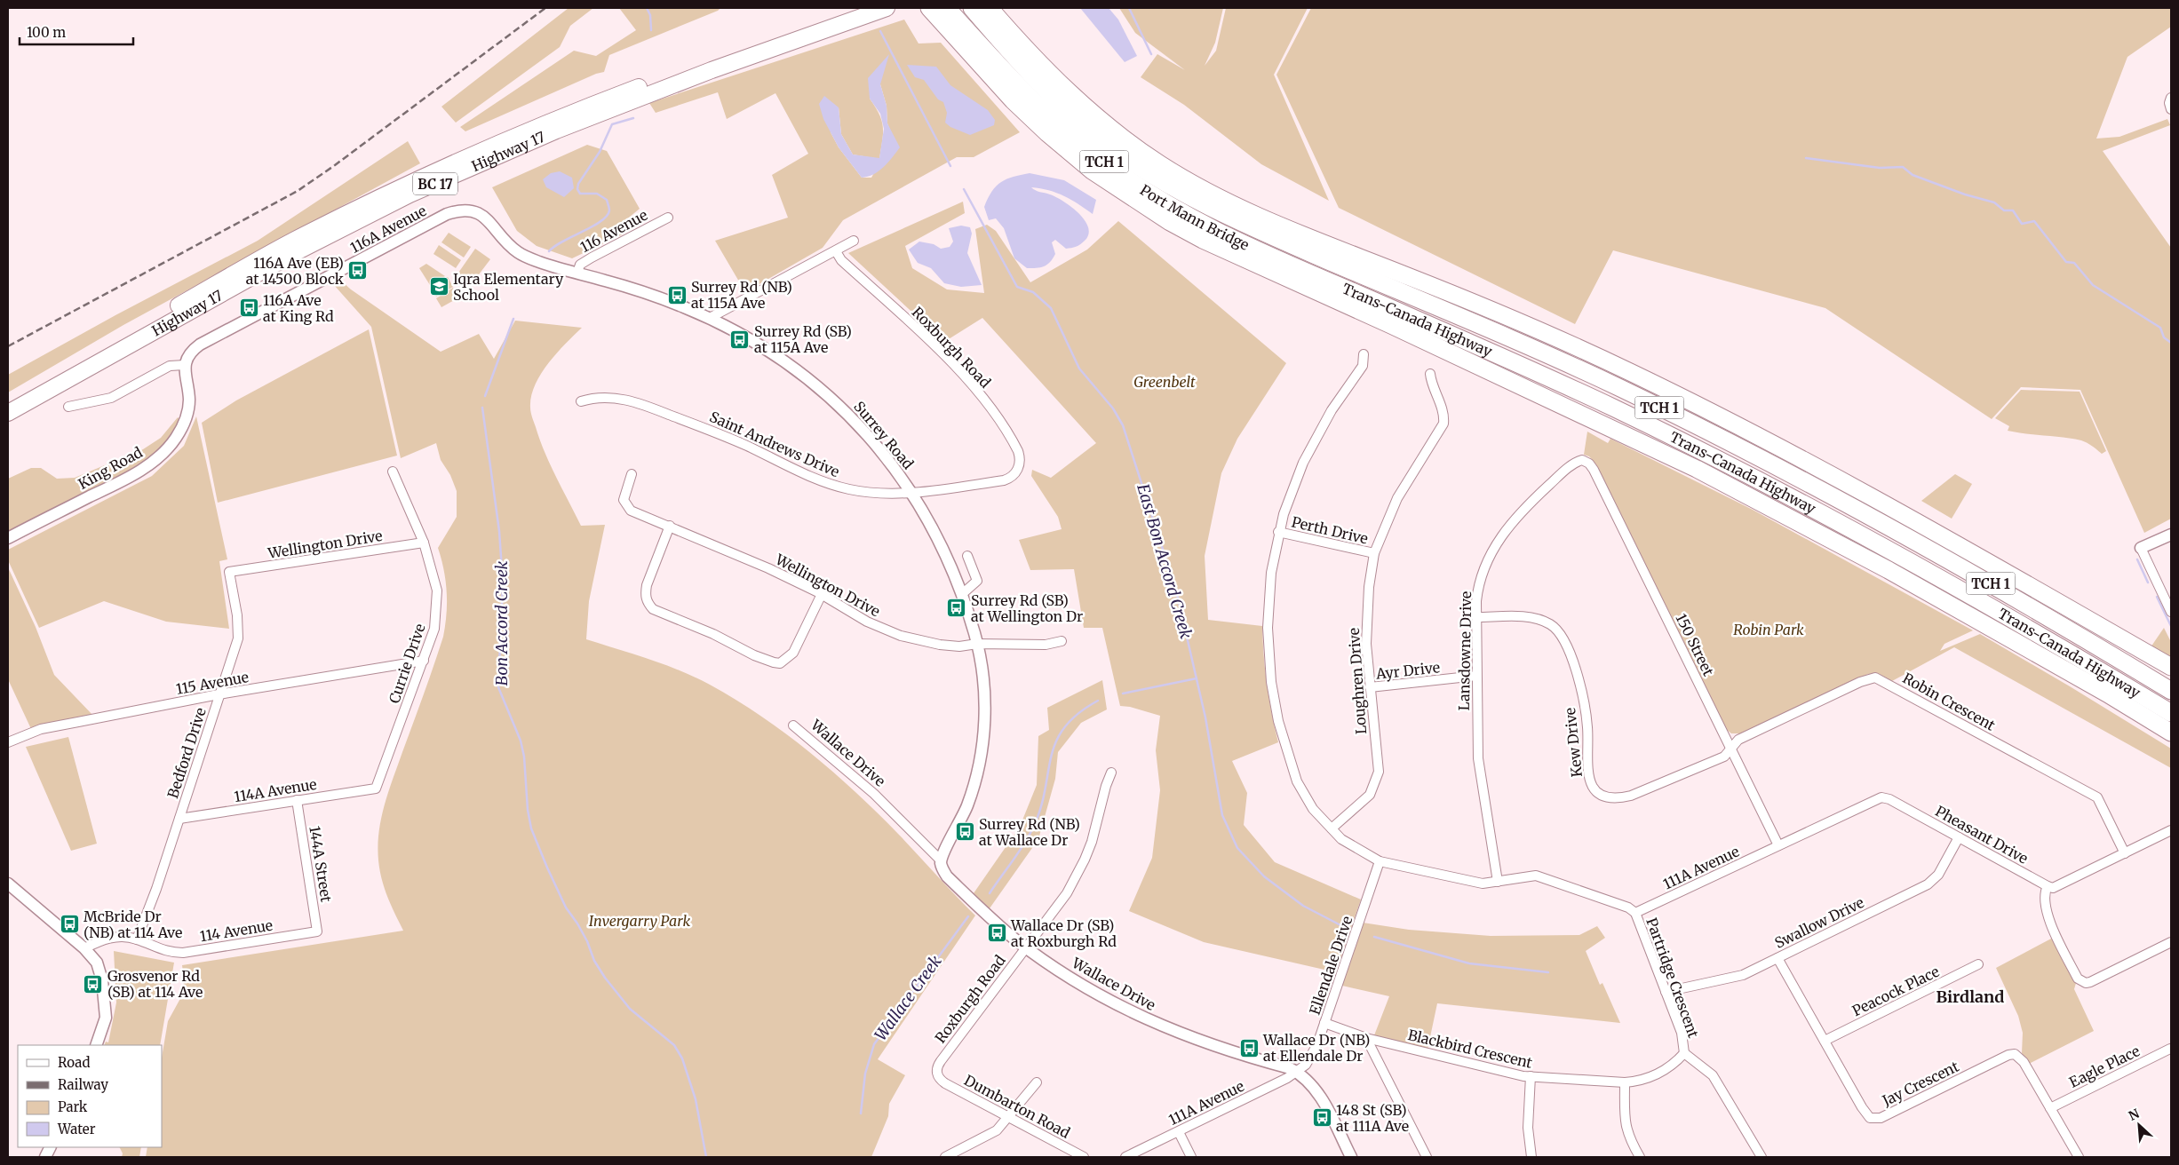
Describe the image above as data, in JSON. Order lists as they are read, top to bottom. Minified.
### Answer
{"streets":{"highway":["Highway 17","TCH 1","BC 17","Port Mann Bridge","Trans-Canada Highway"],"street":["116A Avenue","116 Avenue","Roxburgh Road","Surrey Road","Saint Andrews Drive","King Road","Perth Drive","Wellington Drive","150 Street","Lansdowne Drive","Currie Drive","Ayr Drive","Loughren Drive","115 Avenue","Robin Crescent","Kew Drive","Bedford Drive","Wallace Drive","114A Avenue","Pheasant Drive","144A Street","111A Avenue","Swallow Drive","114 Avenue","Ellendale Drive","Partridge Crescent","Peacock Place","Blackbird Crescent","Eagle Place","Jay Crescent","Dumbarton Road"]},"crossings":[["Port Mann Bridge","Trans-Canada Highway"],["116A Avenue","Surrey Road"],["116A Avenue","King Road"],["116 Avenue","Surrey Road"],["Roxburgh Road","Saint Andrews Drive"],["Roxburgh Road","Wallace Drive"],["Roxburgh Road","Dumbarton Road"],["Surrey Road","Saint Andrews Drive"],["Surrey Road","Wellington Drive"],["Surrey Road","Wallace Drive"],["Perth Drive","Loughren Drive"],["Wellington Drive","Currie Drive"],["Wellington Drive","Bedford Drive"],["150 Street","Lansdowne Drive"],["150 Street","Robin Crescent"],["150 Street","Kew Drive"],["150 Street","Pheasant Drive"],["150 Street","111A Avenue"],["Lansdowne Drive","Ayr Drive"],["Lansdowne Drive","Kew Drive"],["Currie Drive","115 Avenue"],["Currie Drive","114A Avenue"],["Ayr Drive","Loughren Drive"],["115 Avenue","Bedford Drive"],["Robin Crescent","Kew Drive"],["Bedford Drive","114A Avenue"],["Bedford Drive","114 Avenue"],["Wallace Drive","111A Avenue"],["Wallace Drive","Ellendale Drive"],["114A Avenue","144A Street"],["Pheasant Drive","111A Avenue"],["Pheasant Drive","Swallow Drive"],["144A Street","114 Avenue"],["111A Avenue","Ellendale Drive"],["111A Avenue","Partridge Crescent"],["Swallow Drive","Partridge Crescent"],["Swallow Drive","Jay Crescent"],["Ellendale Drive","Blackbird Crescent"],["Partridge Crescent","Blackbird Crescent"],["Peacock Place","Jay Crescent"],["Eagle Place","Jay Crescent"]],"districts":["Birdland"],"water":["East Bon Accord Creek","Bon Accord Creek","Wallace Creek"],"parks":["Greenbelt","Robin Park","Invergarry Park"],"places":{"bus stop":["116A Ave (EB) at 14500 Block","Surrey Rd (NB) at 115A Ave","116A Ave at King Rd","Surrey Rd (SB) at 115A Ave","Surrey Rd (SB) at Wellington Dr","Surrey Rd (NB) at Wallace Dr","McBride Dr (NB) at 114 Ave","Wallace Dr (SB) at Roxburgh Rd","Grosvenor Rd (SB) at 114 Ave","Wallace Dr (NB) at Ellendale Dr","148 St (SB) at 111A Ave"],"school or university":["Iqra Elementary School"]},"legend":["Road","Railway","Park","Water"],"scale_bar":"100 m","north":"top left"}
